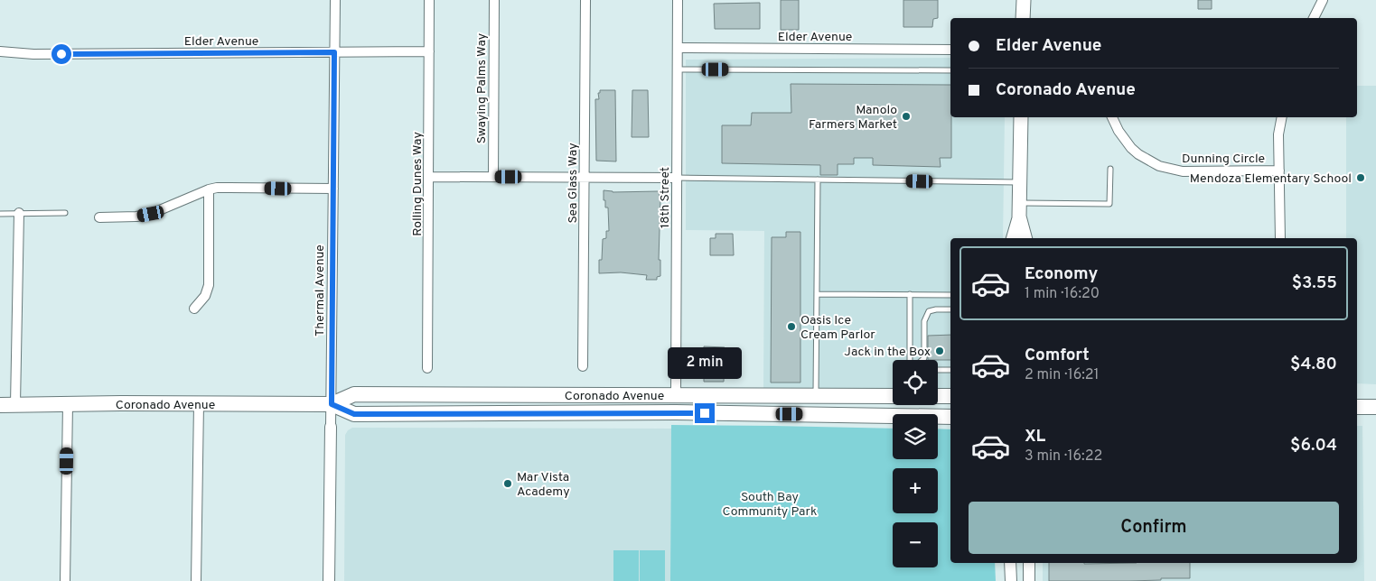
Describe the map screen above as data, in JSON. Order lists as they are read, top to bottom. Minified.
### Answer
{"streets":{"main road":["Coronado Avenue"],"street":["Elder Avenue","Swaying Palms Way","Dunning Circle","Sea Glass Way","Rolling Dunes Way","18th Street","Thermal Avenue"]},"crossings":[["Elder Avenue","Rolling Dunes Way"],["Elder Avenue","18th Street"],["Elder Avenue","Thermal Avenue"],["18th Street","Coronado Avenue"],["Thermal Avenue","Coronado Avenue"]],"parks":["South Bay Community Park"],"places":["Manolo Farmers Market","Mendoza Elementary School","Oasis Ice Cream Parlor","Jack in the Box","Mar Vista Academy"],"page":{"banner":["Elder Avenue","Coronado Avenue"],"list":[{"name":"Economy","note":"1 min · 16:20","value":"$3.55"},{"name":"Comfort","note":"2 min · 16:21","value":"$4.80"},{"name":"XL","note":"3 min · 16:22","value":"$6.04"}],"bubble":"2 min","map_buttons":["+","−"],"buttons":"Confirm"}}
